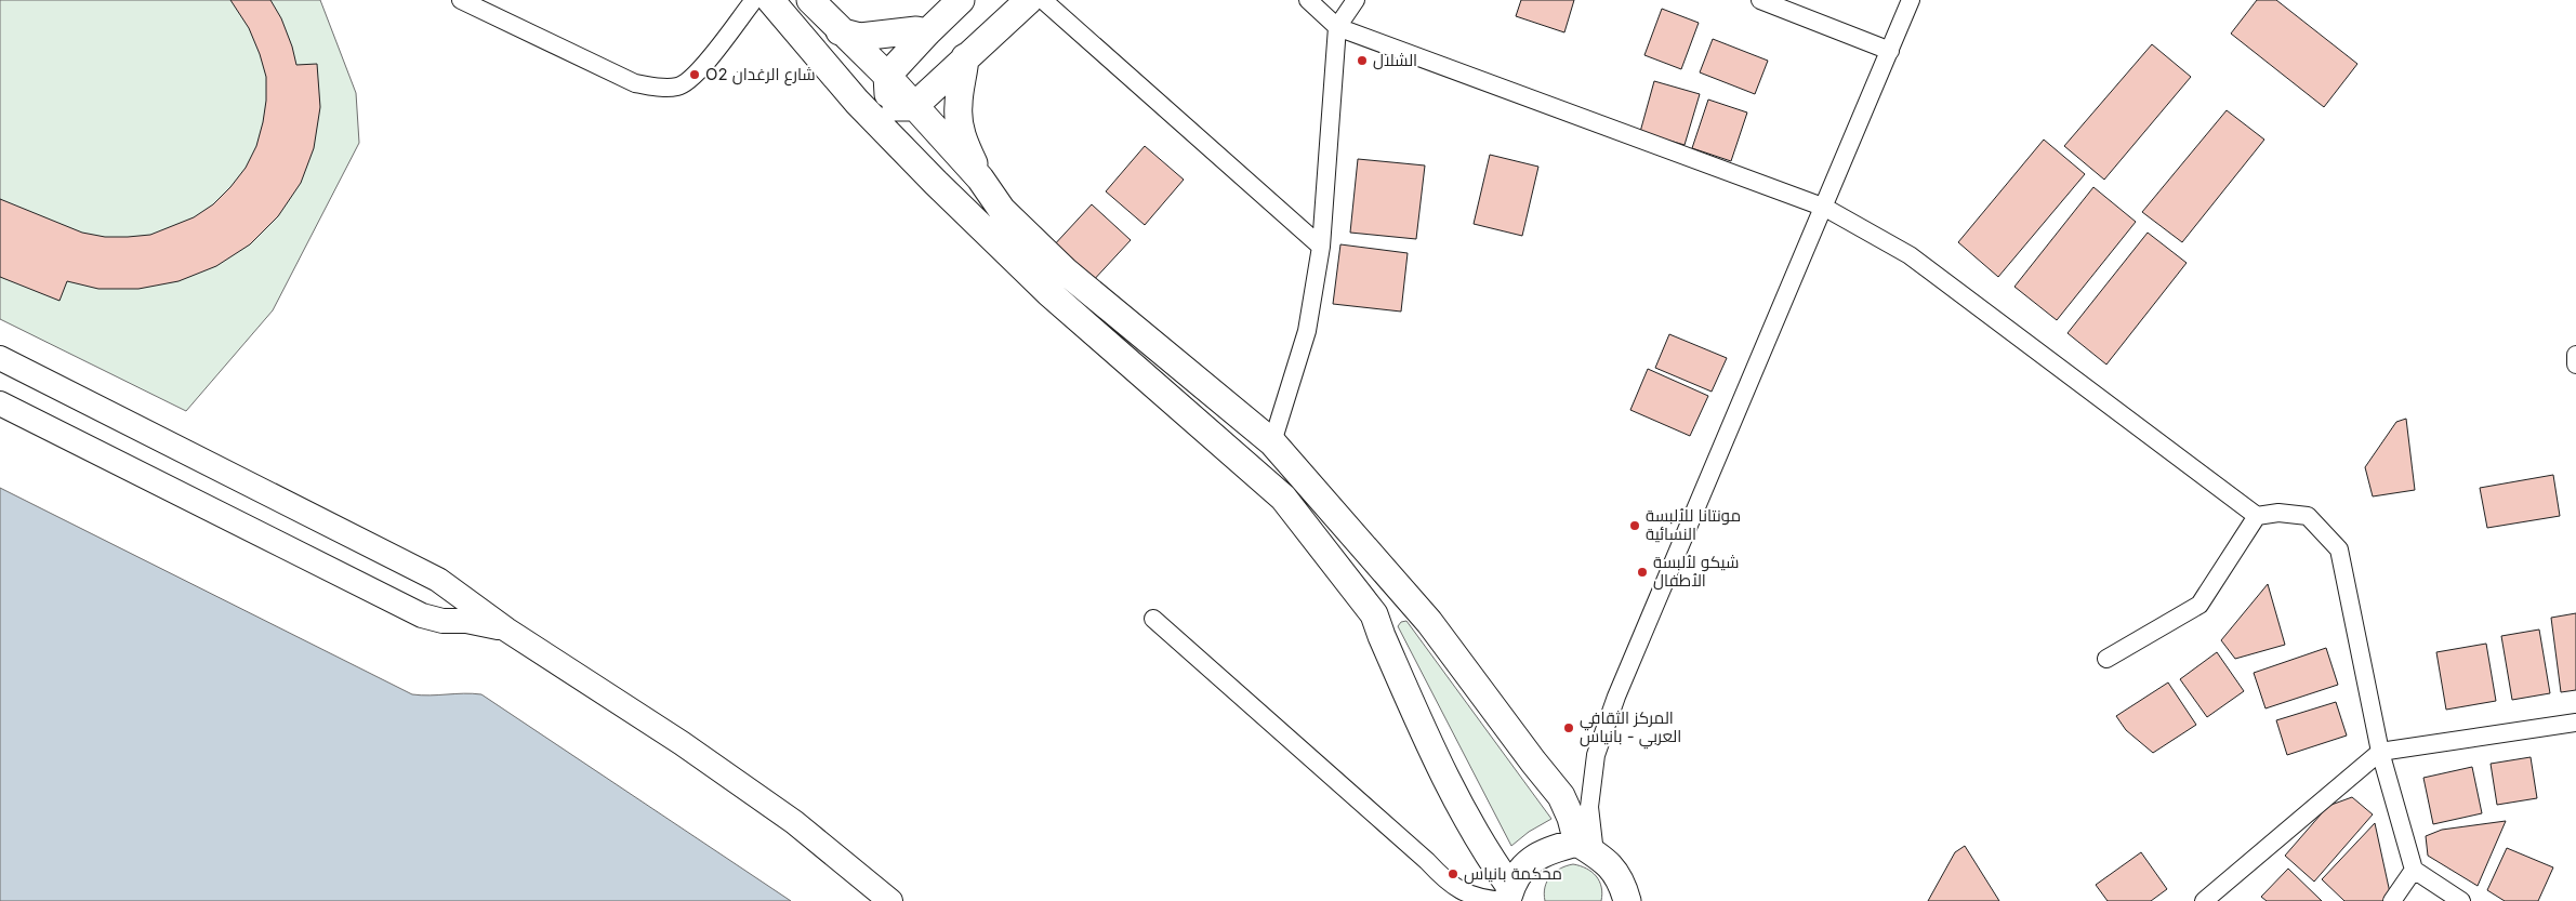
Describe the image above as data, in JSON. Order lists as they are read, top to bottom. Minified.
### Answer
{"places":["الشلال","O2 شارع الرغدان","مونتانا للألبسة النسائية","شيكو لألبسة الأطفال","المركز الثقافي العربي - بانياس","محكمة بانياس"]}
